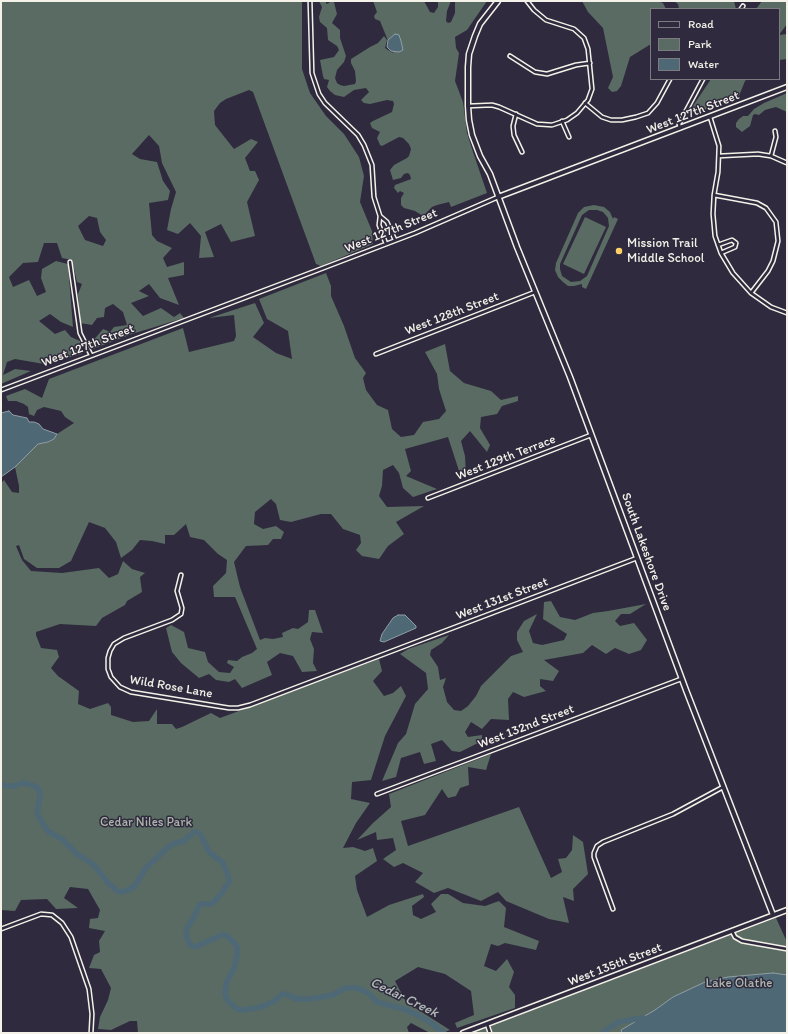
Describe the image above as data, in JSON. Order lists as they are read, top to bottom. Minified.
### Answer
{"streets":{"street":["West 127th Street","West 128th Street","West 129th Terrace","South Lakeshore Drive","West 131st Street","Wild Rose Lane","West 132nd Street","West 135th Street"]},"crossings":[["West 127th Street","South Lakeshore Drive"],["West 128th Street","South Lakeshore Drive"],["West 129th Terrace","South Lakeshore Drive"],["South Lakeshore Drive","West 131st Street"],["South Lakeshore Drive","West 132nd Street"],["South Lakeshore Drive","West 135th Street"],["West 131st Street","Wild Rose Lane"]],"water":["Cedar Creek"],"parks":["Cedar Niles Park","Lake Olathe"],"places":["Mission Trail Middle School"],"legend":["Road","Park","Water"]}
